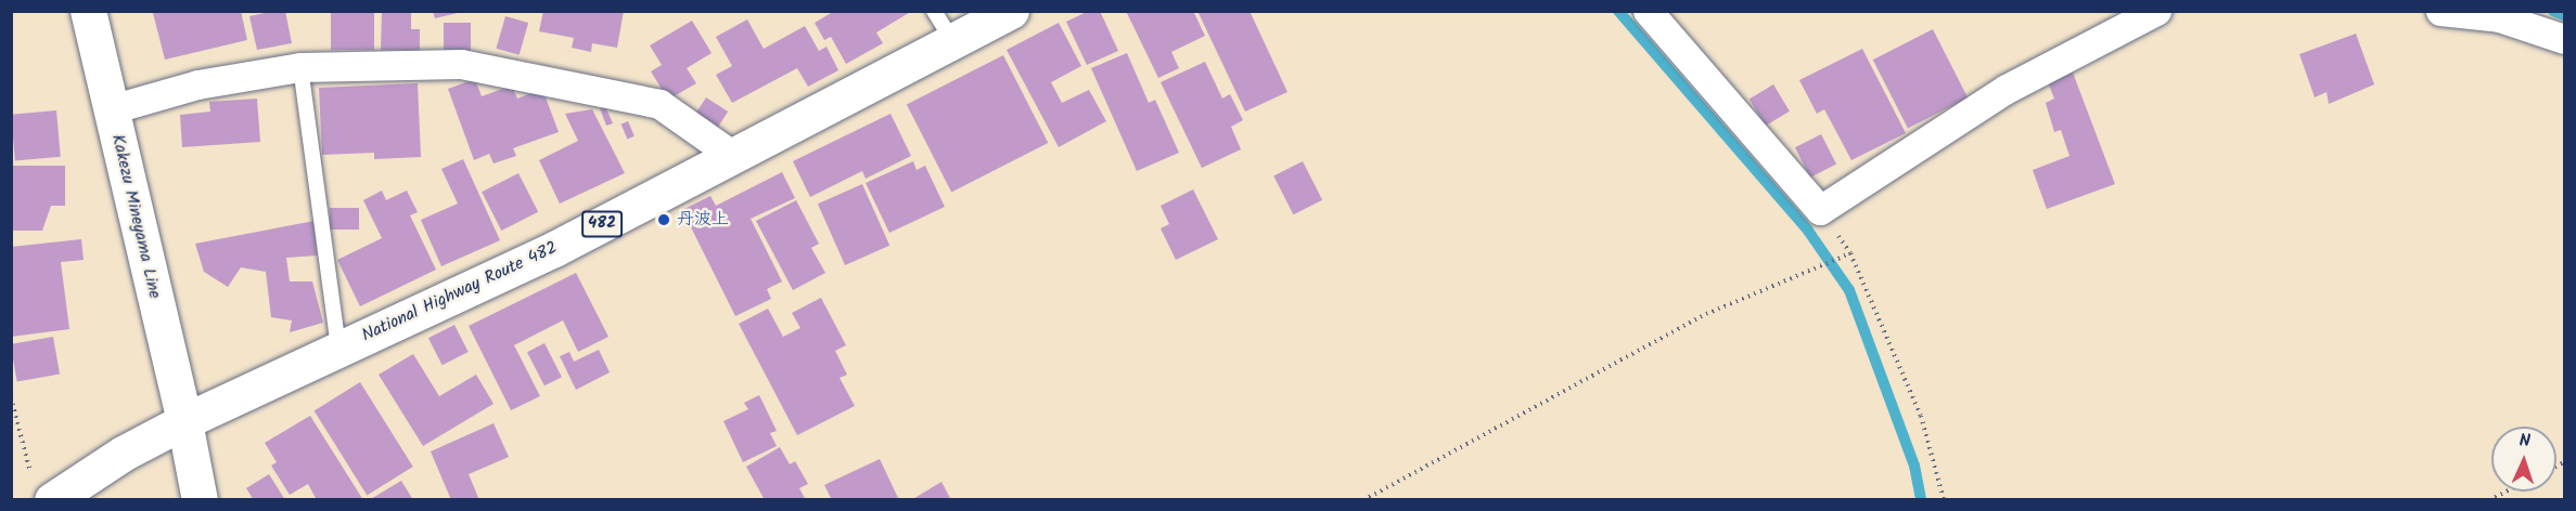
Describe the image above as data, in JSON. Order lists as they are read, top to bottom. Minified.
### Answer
{"streets":{"main road":["Kakezu Mineyama Line","482","National Highway Route 482"]},"crossings":[["Kakezu Mineyama Line","National Highway Route 482"]],"places":["丹波上"],"north":"top"}
